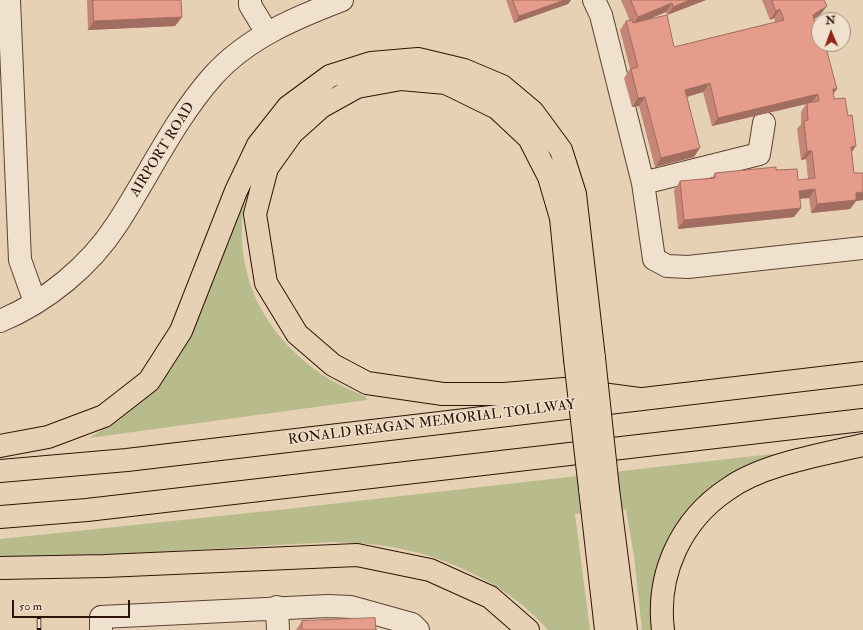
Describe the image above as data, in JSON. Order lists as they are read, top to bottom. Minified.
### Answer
{"streets":{"highway":["RONALD REAGAN MEMORIAL TOLLWAY"],"street":["AIRPORT ROAD"]},"scale_bar":"50 m","north":"top"}
